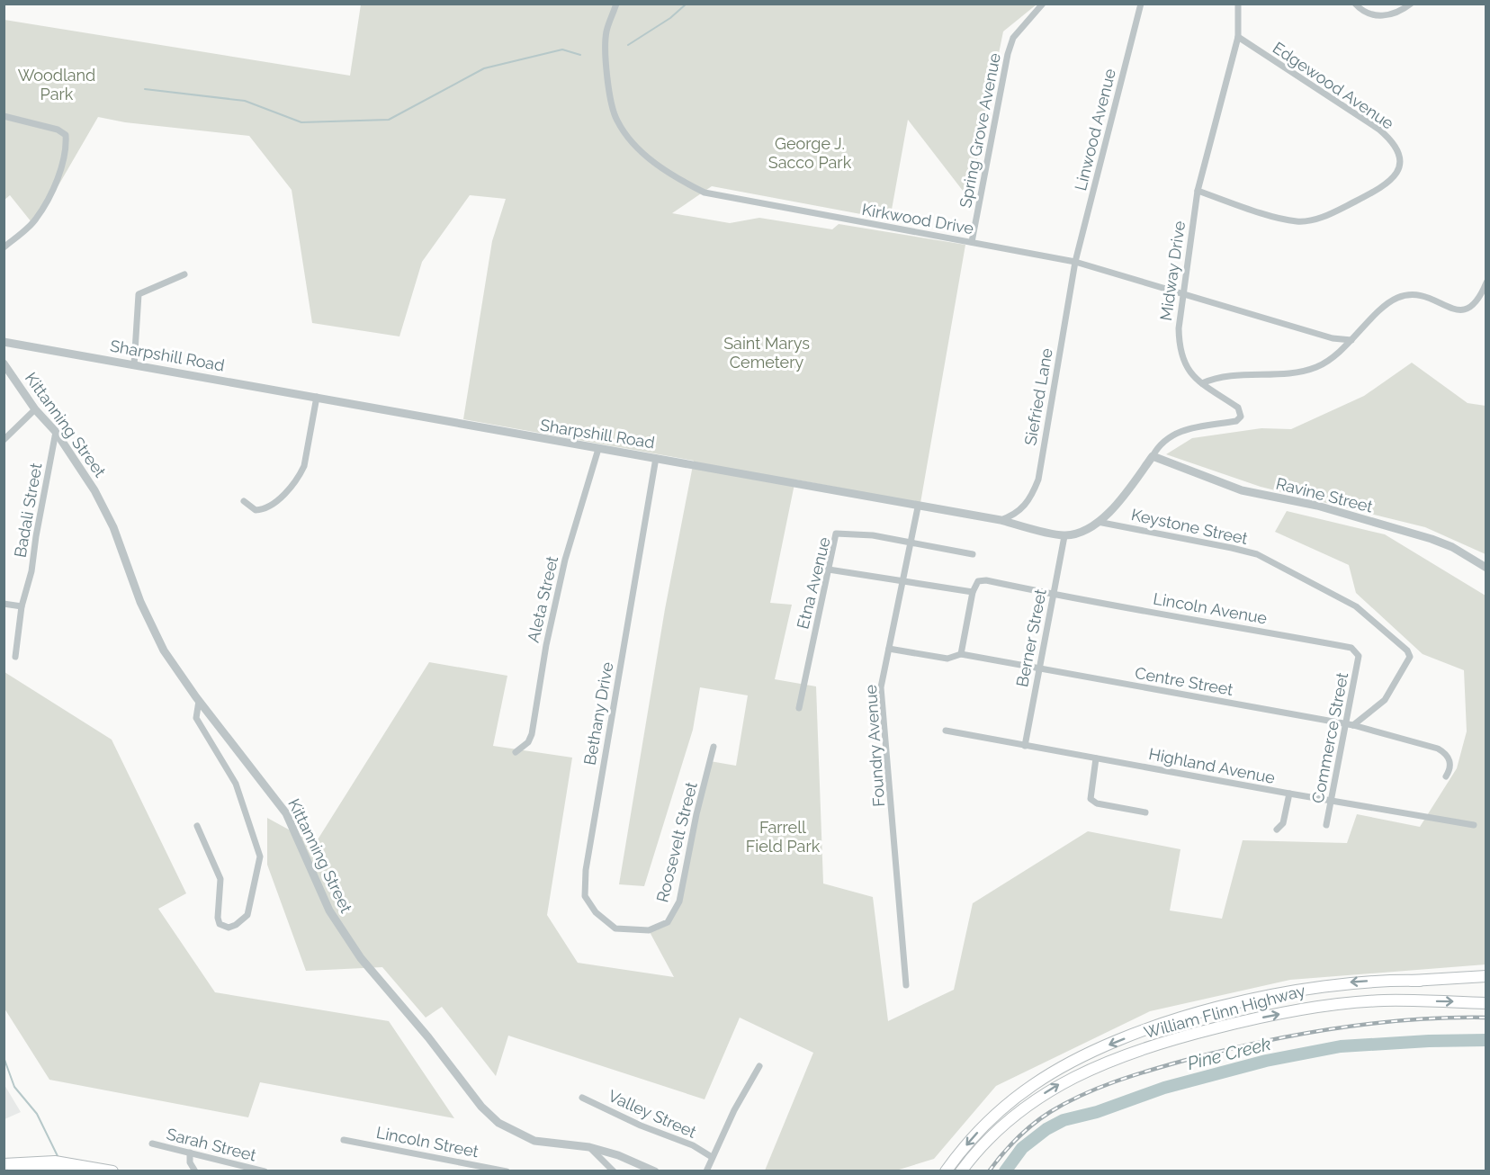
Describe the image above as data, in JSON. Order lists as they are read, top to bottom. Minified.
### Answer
{"streets":{"highway":["William Flinn Highway"],"street":["Edgewood Avenue","Linwood Avenue","Spring Grove Avenue","Kirkwood Drive","Midway Drive","Sharpshill Road","Siefried Lane","Kittanning Street","Ravine Street","Badali Street","Keystone Street","Etna Avenue","Aleta Street","Lincoln Avenue","Berner Street","Centre Street","Bethany Drive","Commerce Street","Foundry Avenue","Highland Avenue","Roosevelt Street","Valley Street","Lincoln Street","Sarah Street"]},"crossings":[["Edgewood Avenue","Midway Drive"],["Linwood Avenue","Kirkwood Drive"],["Linwood Avenue","Siefried Lane"],["Spring Grove Avenue","Kirkwood Drive"],["Kirkwood Drive","Midway Drive"],["Kirkwood Drive","Siefried Lane"],["Midway Drive","Ravine Street"],["Sharpshill Road","Siefried Lane"],["Sharpshill Road","Aleta Street"],["Sharpshill Road","Berner Street"],["Sharpshill Road","Bethany Drive"],["Sharpshill Road","Foundry Avenue"],["Kittanning Street","Badali Street"],["Keystone Street","Centre Street"],["Keystone Street","Commerce Street"],["Etna Avenue","Foundry Avenue"],["Lincoln Avenue","Berner Street"],["Lincoln Avenue","Commerce Street"],["Berner Street","Centre Street"],["Berner Street","Highland Avenue"],["Centre Street","Commerce Street"],["Centre Street","Foundry Avenue"],["Bethany Drive","Roosevelt Street"],["Commerce Street","Highland Avenue"]],"water":["Pine Creek"],"parks":["Woodland Park","George J. Sacco Park","Saint Marys Cemetery","Farrell Field Park"]}
